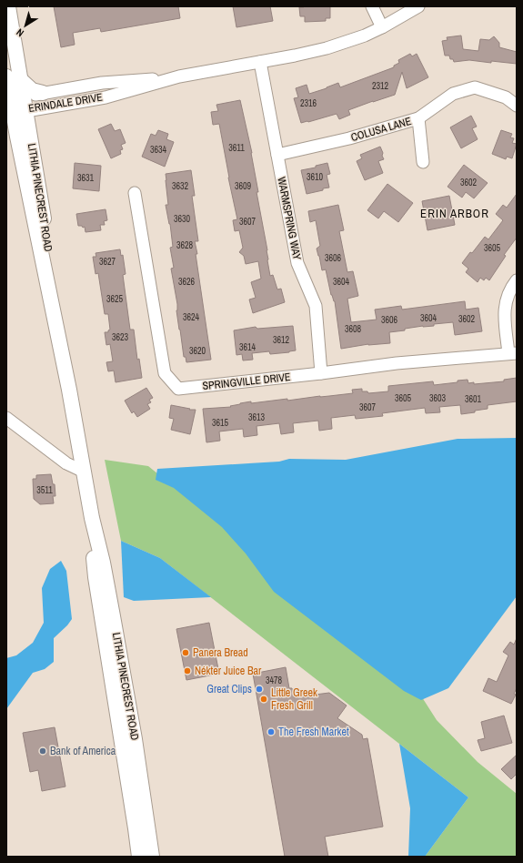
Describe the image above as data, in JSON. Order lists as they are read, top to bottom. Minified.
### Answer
{"streets":{"main road":["LITHIA PINECREST ROAD"],"street":["ERINDALE DRIVE","COLUSA LANE","WARMSPRING WAY","SPRINGVILLE DRIVE"]},"crossings":[["ERINDALE DRIVE","LITHIA PINECREST ROAD"],["ERINDALE DRIVE","WARMSPRING WAY"],["COLUSA LANE","WARMSPRING WAY"],["WARMSPRING WAY","SPRINGVILLE DRIVE"]],"districts":["ERIN ARBOR"],"places":["Panera Bread","Nékter Juice Bar","Great Clips","Little Greek Fresh Grill","The Fresh Market","Bank of America"],"house_numbers":["2312","2316","3611","3634","3610","3631","3602","3632","3609","3630","3607","3628","3605","3606","3627","3626","3604","3625","3624","3604","3602","3606","3608","3623","3612","3614","3620","3605","3603","3601","3607","3613","3615","3511","3478"],"north":"bottom left"}
